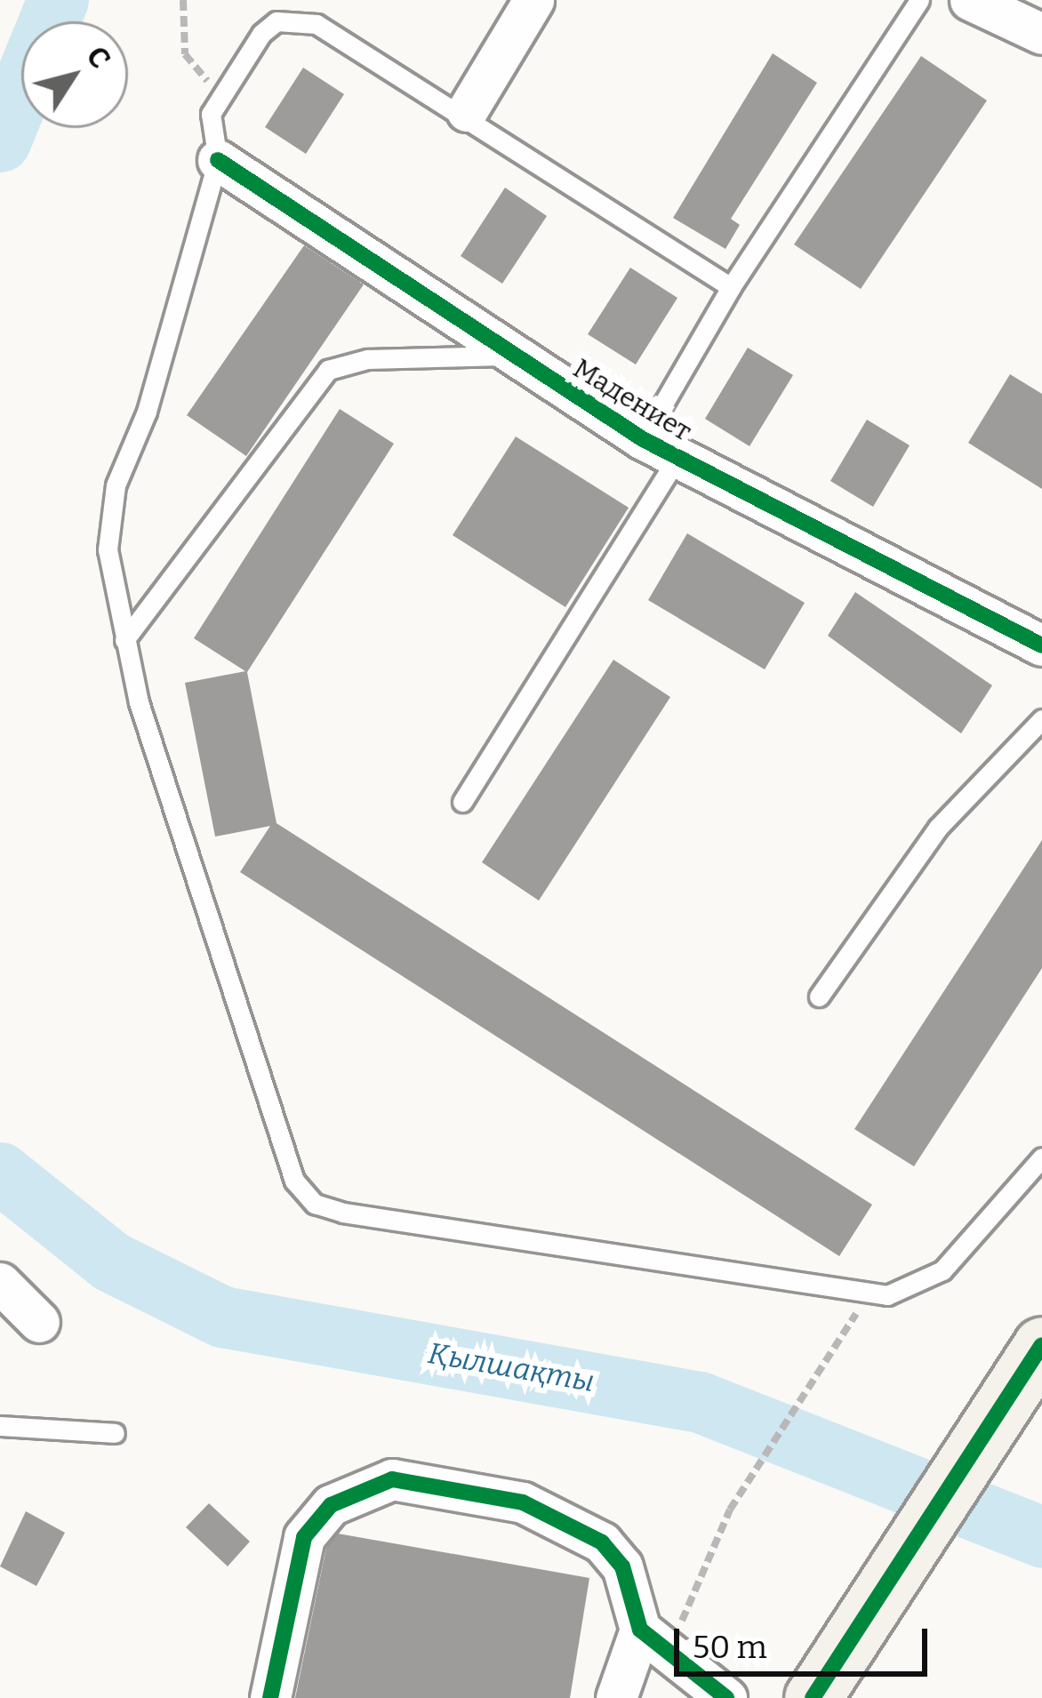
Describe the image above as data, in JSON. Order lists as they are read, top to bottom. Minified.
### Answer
{"streets":{"street":["Мадениет"]},"water":["Қылшақты"],"scale_bar":"50 m","north":"top right"}
